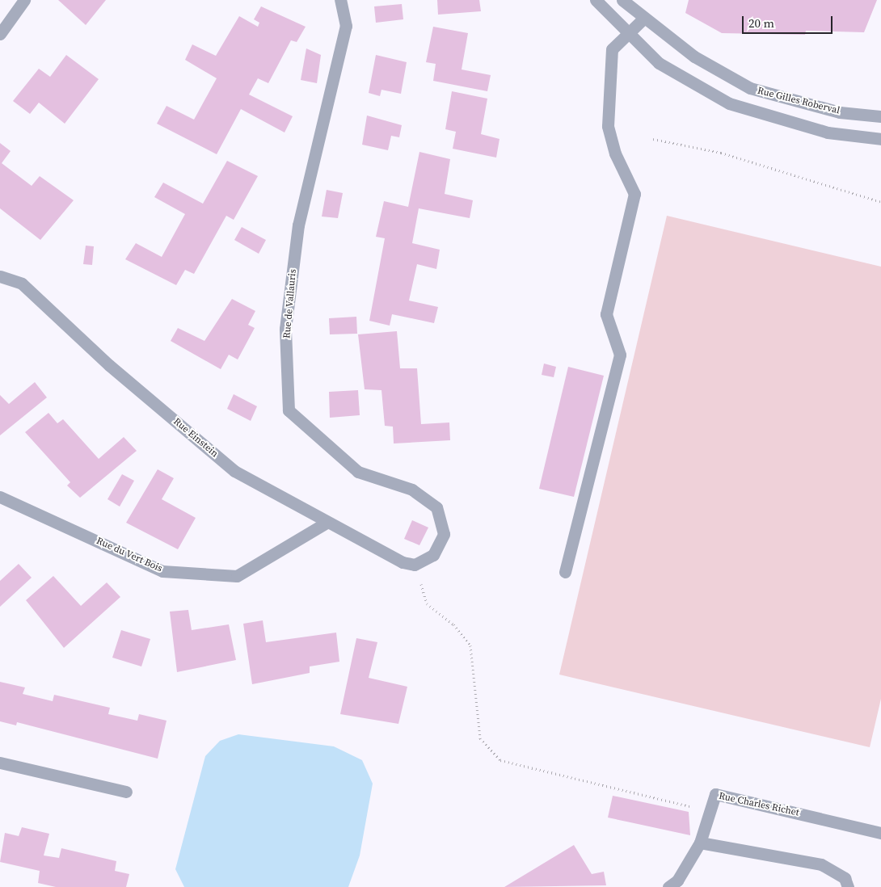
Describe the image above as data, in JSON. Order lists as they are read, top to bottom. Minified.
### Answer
{"streets":{"street":["Rue Gilles Roberval","Rue de Vallauris","Rue Einstein","Rue du Vert Bois","Rue Charles Richet"]},"crossings":[["Rue de Vallauris","Rue Einstein"],["Rue Einstein","Rue du Vert Bois"]],"scale_bar":"20 m"}
